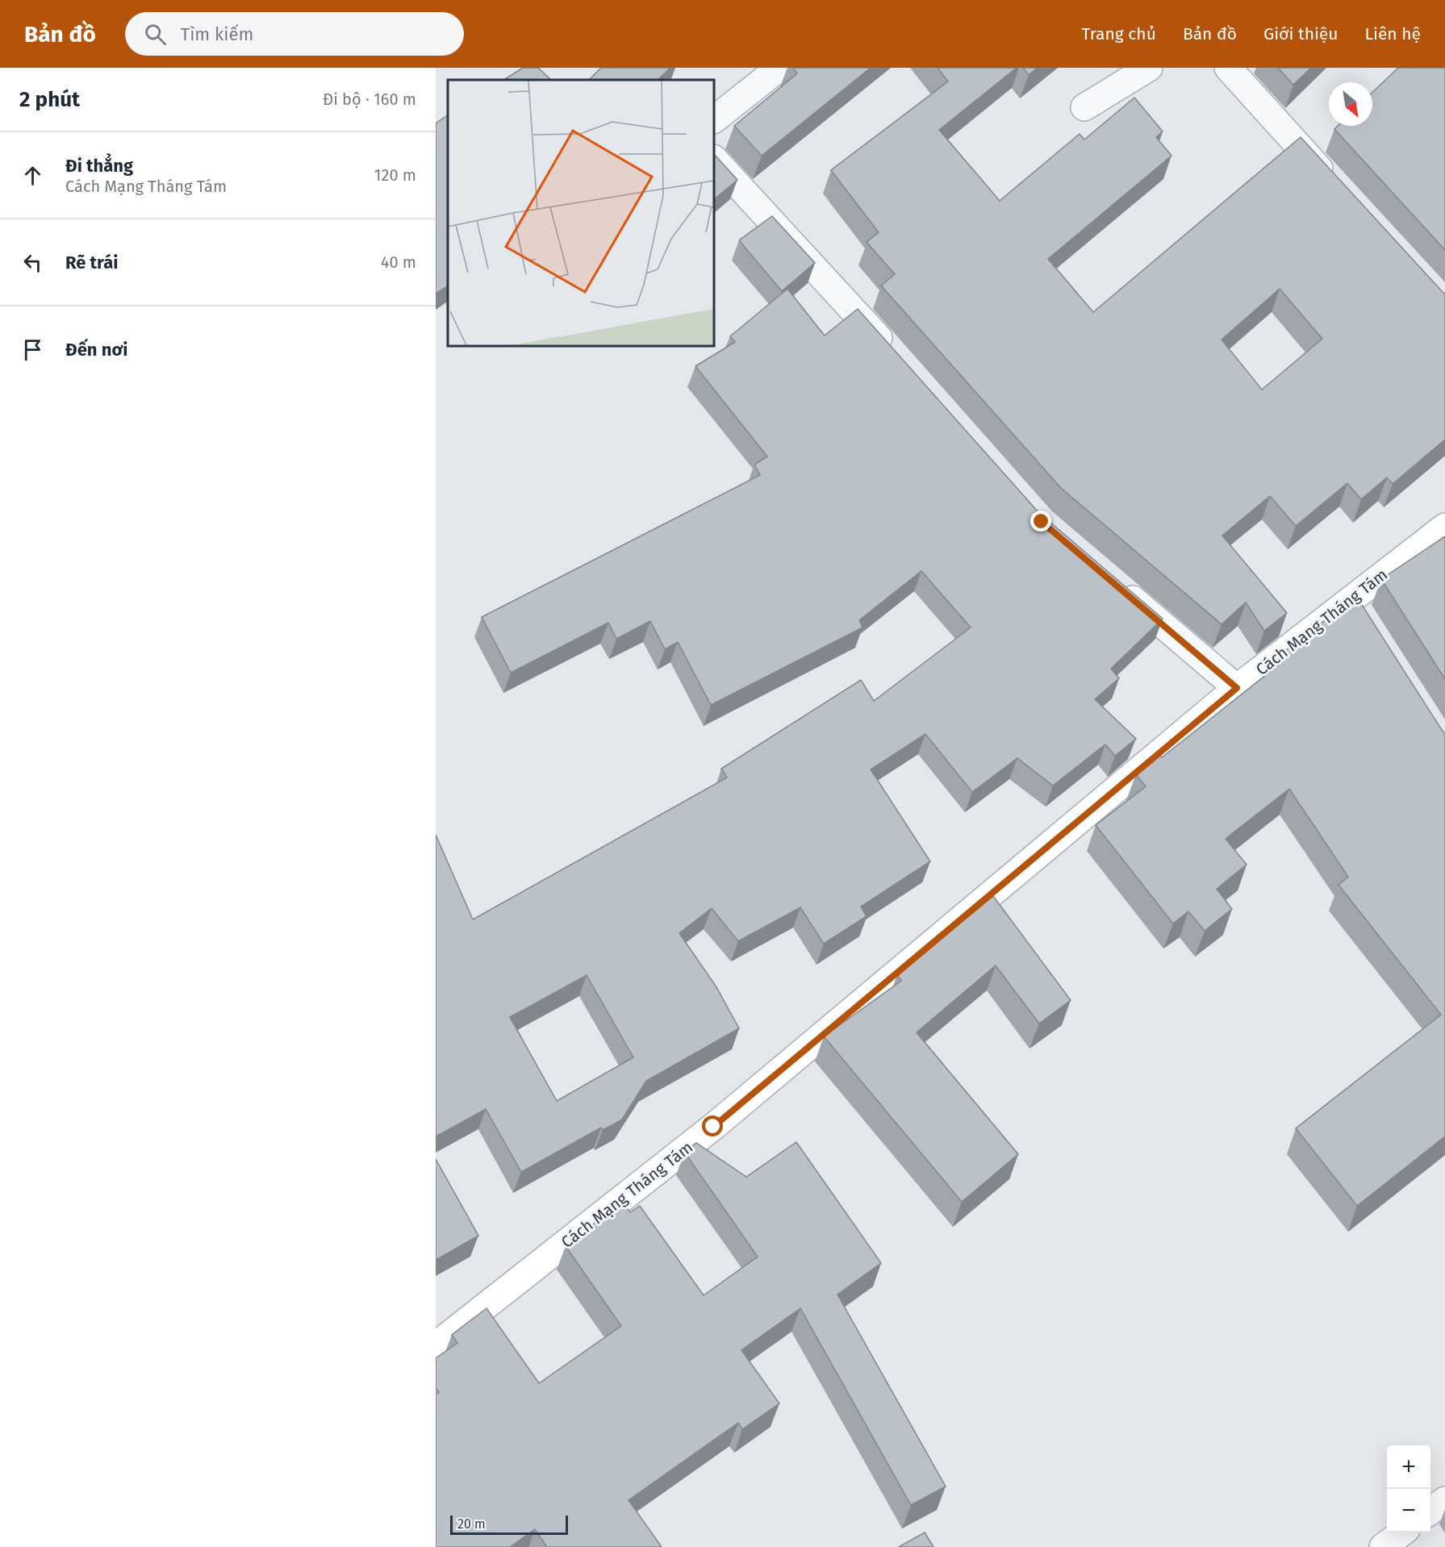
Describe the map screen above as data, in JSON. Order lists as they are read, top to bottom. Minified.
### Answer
{"streets":{"street":["Cách Mạng Tháng Tám"]},"scale_bar":"20 m","north":"bottom right","page":{"header":"Bản đồ","search":"Tìm kiếm","nav":["Trang chủ","Bản đồ","Giới thiệu","Liên hệ"],"heading":["2 phút","Đi bộ · 160 m"],"list":[["Đi thẳng","Cách Mạng Tháng Tám","120 m"],["Rẽ trái","40 m"],"Đến nơi"],"map_buttons":["+","−"],"scale":"20 m"}}
